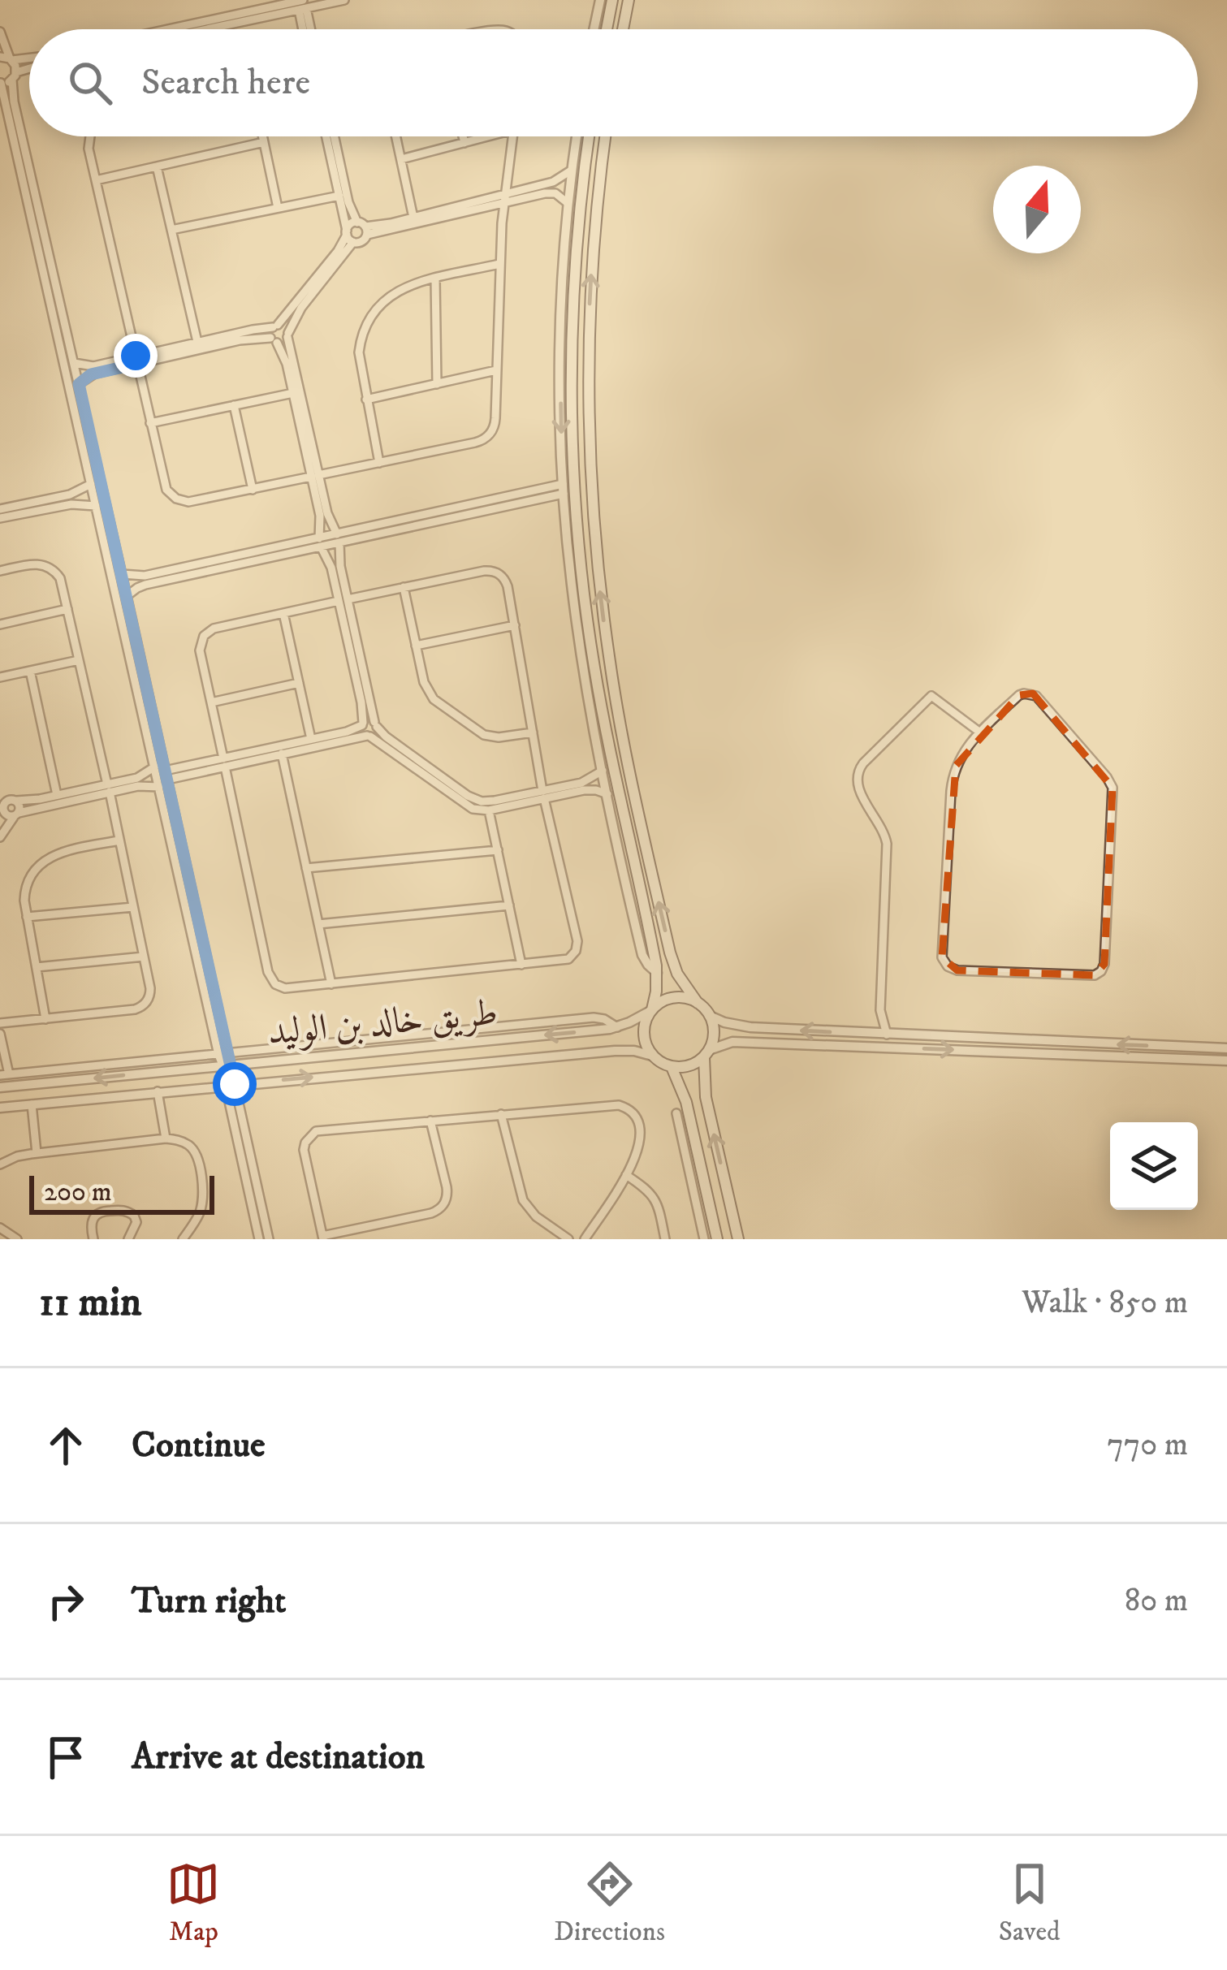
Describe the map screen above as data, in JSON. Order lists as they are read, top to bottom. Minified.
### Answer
{"streets":{"street":["طريق خالد بن الوليد"]},"scale_bar":"200 m","north":"top","page":{"search":"Search here","scale":"200 m","heading":["11 min","Walk · 850 m"],"list":[["Continue","770 m"],["Turn right","80 m"],"Arrive at destination"],"nav":["Map","Directions","Saved"]}}
